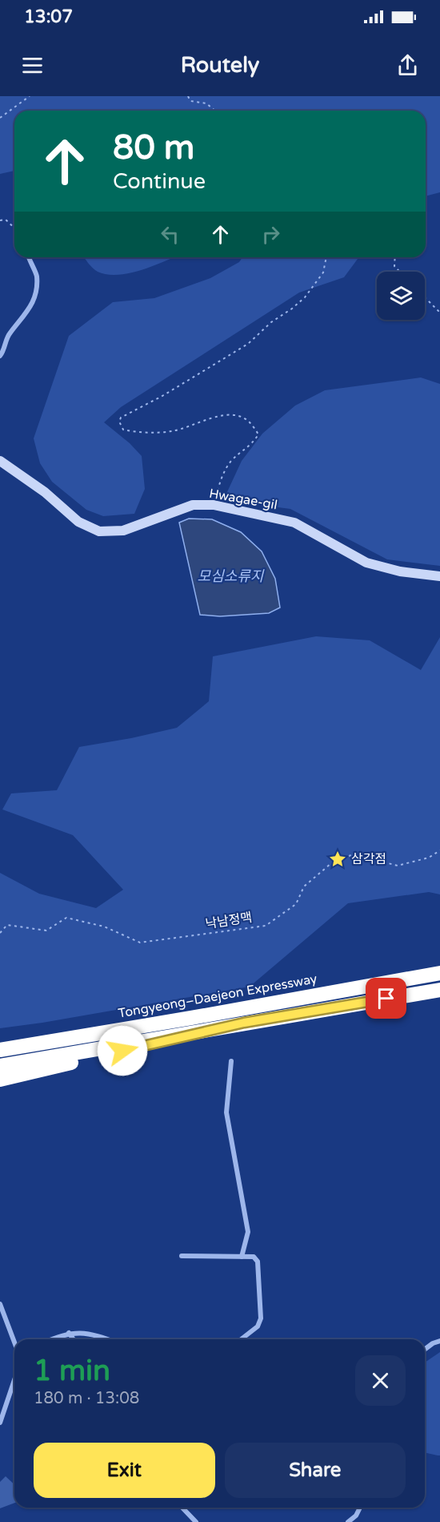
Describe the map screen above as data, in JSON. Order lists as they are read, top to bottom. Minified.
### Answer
{"streets":{"highway":["Tongyeong–Daejeon Expressway"],"street":["Hwagae-gil"],"path":["낙남정맥"]},"water":["모심소류지"],"places":{"place":["삼각점"]},"page":{"status":"13:07","header":"Routely","turn":["80 m","Continue"],"heading":["1 min","180 m · 13:08"],"buttons":["Exit","Share"]}}
